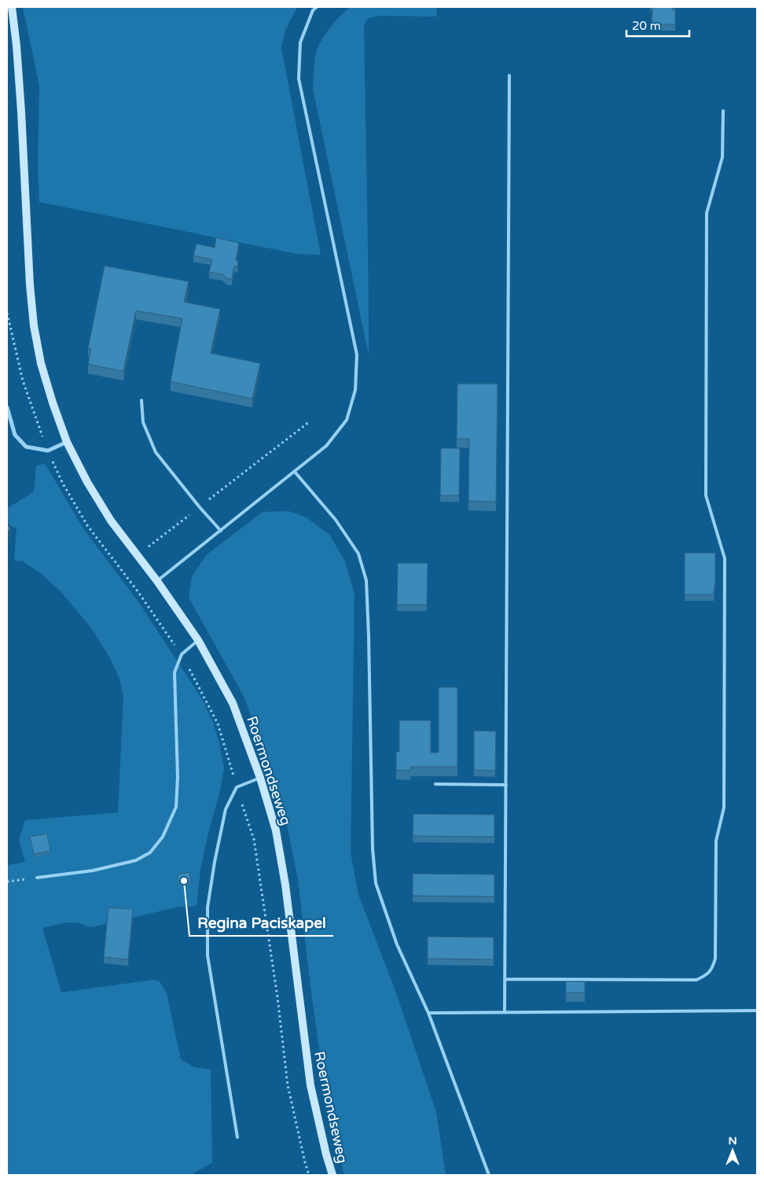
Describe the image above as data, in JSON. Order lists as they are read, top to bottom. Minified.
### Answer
{"streets":{"main road":["Roermondseweg"]},"places":["Regina Paciskapel"],"scale_bar":"20 m","north":"top"}
